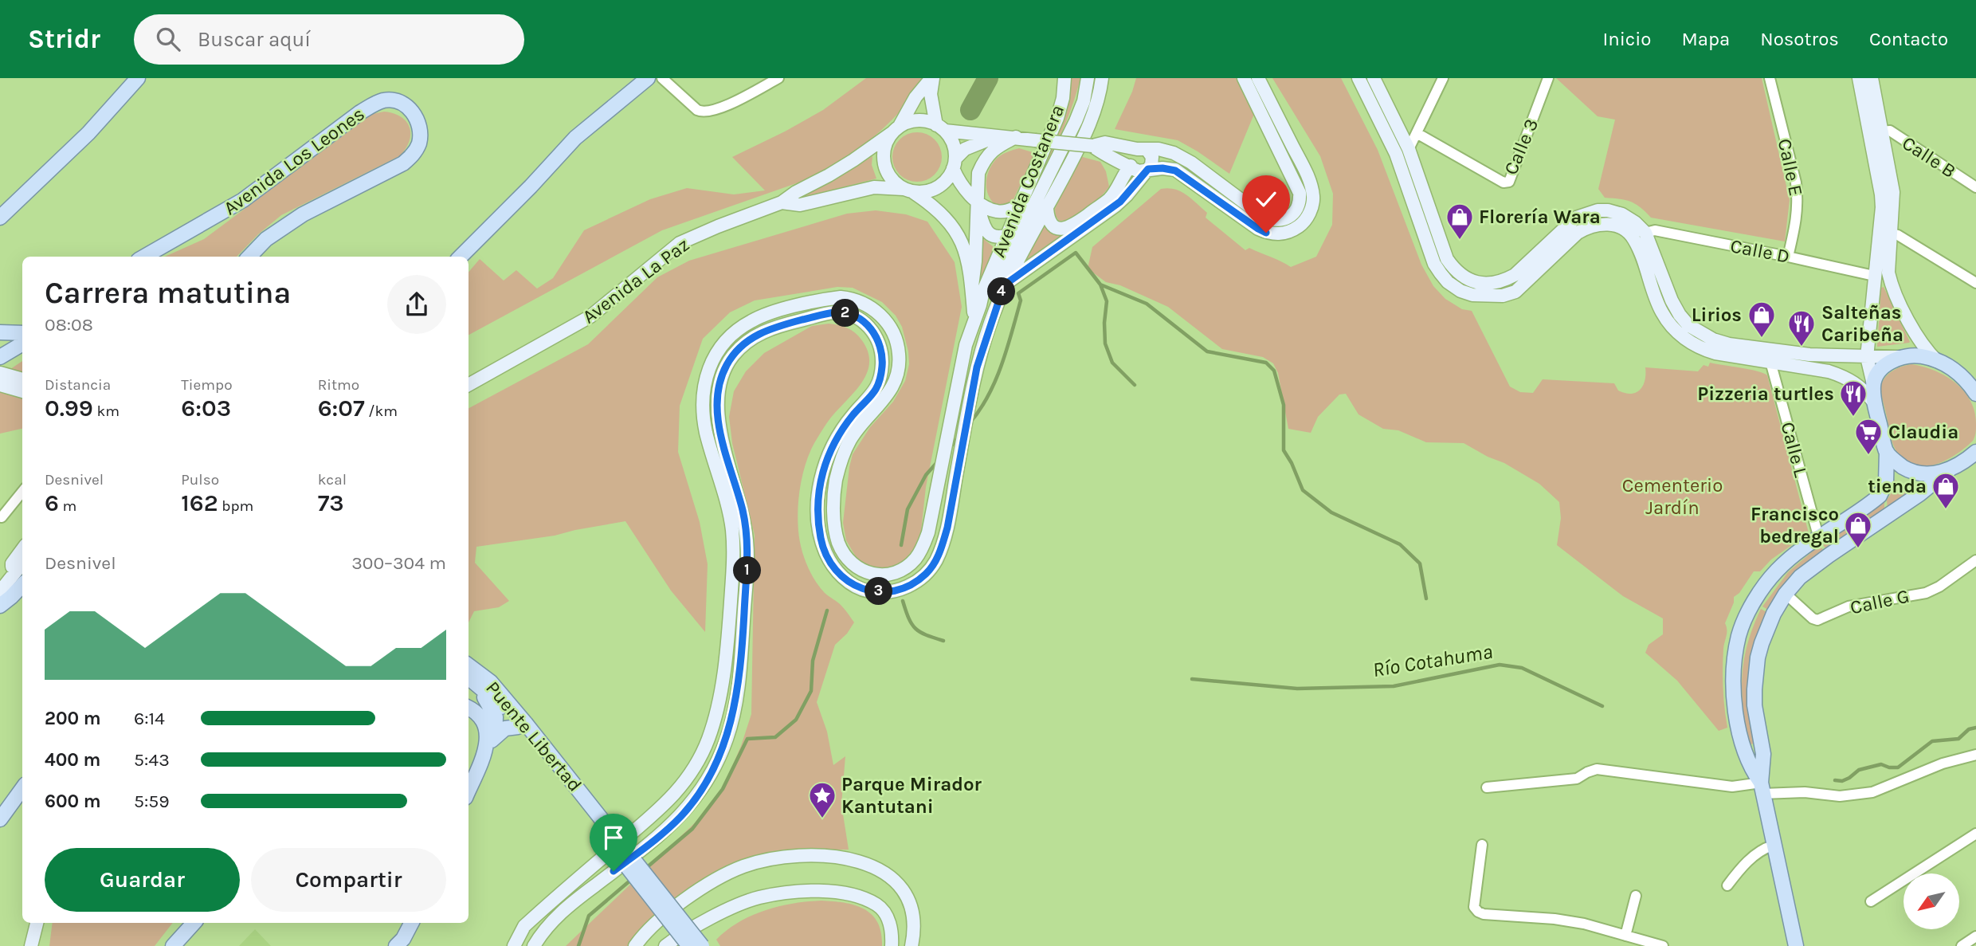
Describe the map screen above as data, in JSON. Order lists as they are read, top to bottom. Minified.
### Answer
{"streets":{"main road":["Avenida Los Leones","Avenida Costanera","Avenida La Paz","Puente Libertad"],"street":["Calle 3","Calle B","Calle E","Calle D","Calle L","Calle G"]},"crossings":[["Calle E","Calle D"]],"water":["Río Cotahuma"],"parks":["Cementerio Jardín"],"places":{"shop":["Florería Wara","Lirios","tienda","Francisco bedregal"],"restaurant":["Salteñas Caribeña","Pizzeria turtles"],"supermarket":["Claudia"],"place":["Parque Mirador Kantutani"]},"north":"bottom left","page":{"header":"Stridr","search":"Buscar aquí","nav":["Inicio","Mapa","Nosotros","Contacto"],"heading":["Carrera matutina","08:08"],"pins":["4","2","1","3"],"stats":[["Distancia","0.99 km"],["Tiempo","6:03"],["Ritmo","6:07 /km"],["Desnivel","6 m"],["Pulso","162 bpm"],["kcal","73"]],"chart":["Desnivel","300–304 m"],"list":[{"name":"200 m","note":"6:14"},{"name":"400 m","note":"5:43"},{"name":"600 m","note":"5:59"}],"buttons":["Guardar","Compartir"]}}
